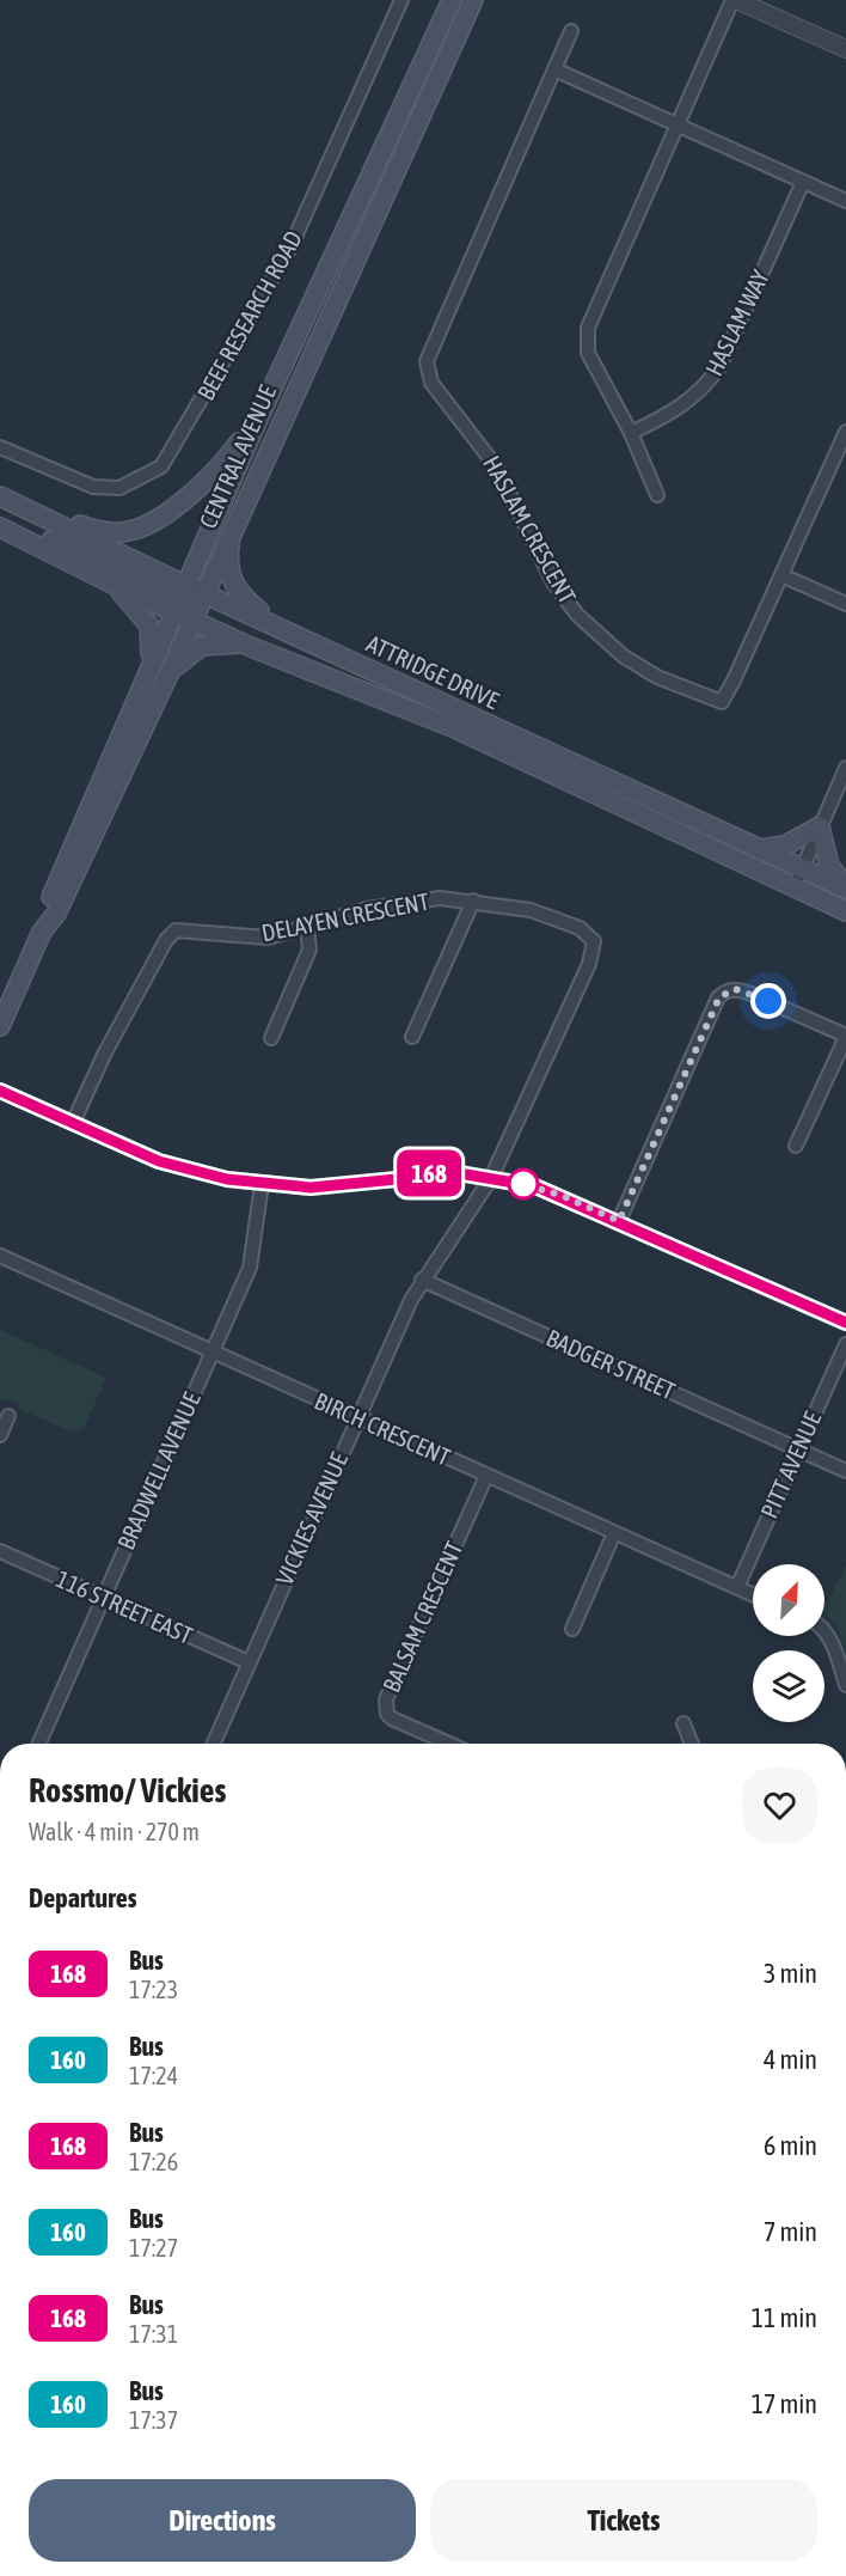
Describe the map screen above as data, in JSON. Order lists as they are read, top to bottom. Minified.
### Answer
{"streets":{"main road":["CENTRAL AVENUE","ATTRIDGE DRIVE"],"street":["BEEF RESEARCH ROAD","HASLAM WAY","HASLAM CRESCENT","DELAYEN CRESCENT","BADGER STREET","BIRCH CRESCENT","PITT AVENUE","BRADWELL AVENUE","VICKIES AVENUE","116 STREET EAST","BALSAM CRESCENT"]},"crossings":[["CENTRAL AVENUE","ATTRIDGE DRIVE"],["DELAYEN CRESCENT","VICKIES AVENUE"],["BADGER STREET","PITT AVENUE"],["BADGER STREET","VICKIES AVENUE"],["BIRCH CRESCENT","PITT AVENUE"],["BIRCH CRESCENT","BRADWELL AVENUE"],["BIRCH CRESCENT","VICKIES AVENUE"],["BIRCH CRESCENT","BALSAM CRESCENT"],["BRADWELL AVENUE","116 STREET EAST"],["VICKIES AVENUE","116 STREET EAST"]],"lines":["bus line 168"],"north":"top right","page":{"on_map":"168","heading":[["Rossmo/ Vickies","Walk · 4 min · 270 m"],"Departures"],"list":[{"mark":"168","name":"Bus","note":"17:23","value":"3 min"},{"mark":"160","name":"Bus","note":"17:24","value":"4 min"},{"mark":"168","name":"Bus","note":"17:26","value":"6 min"},{"mark":"160","name":"Bus","note":"17:27","value":"7 min"},{"mark":"168","name":"Bus","note":"17:31","value":"11 min"},{"mark":"160","name":"Bus","note":"17:37","value":"17 min"}],"buttons":["Directions","Tickets"]}}
